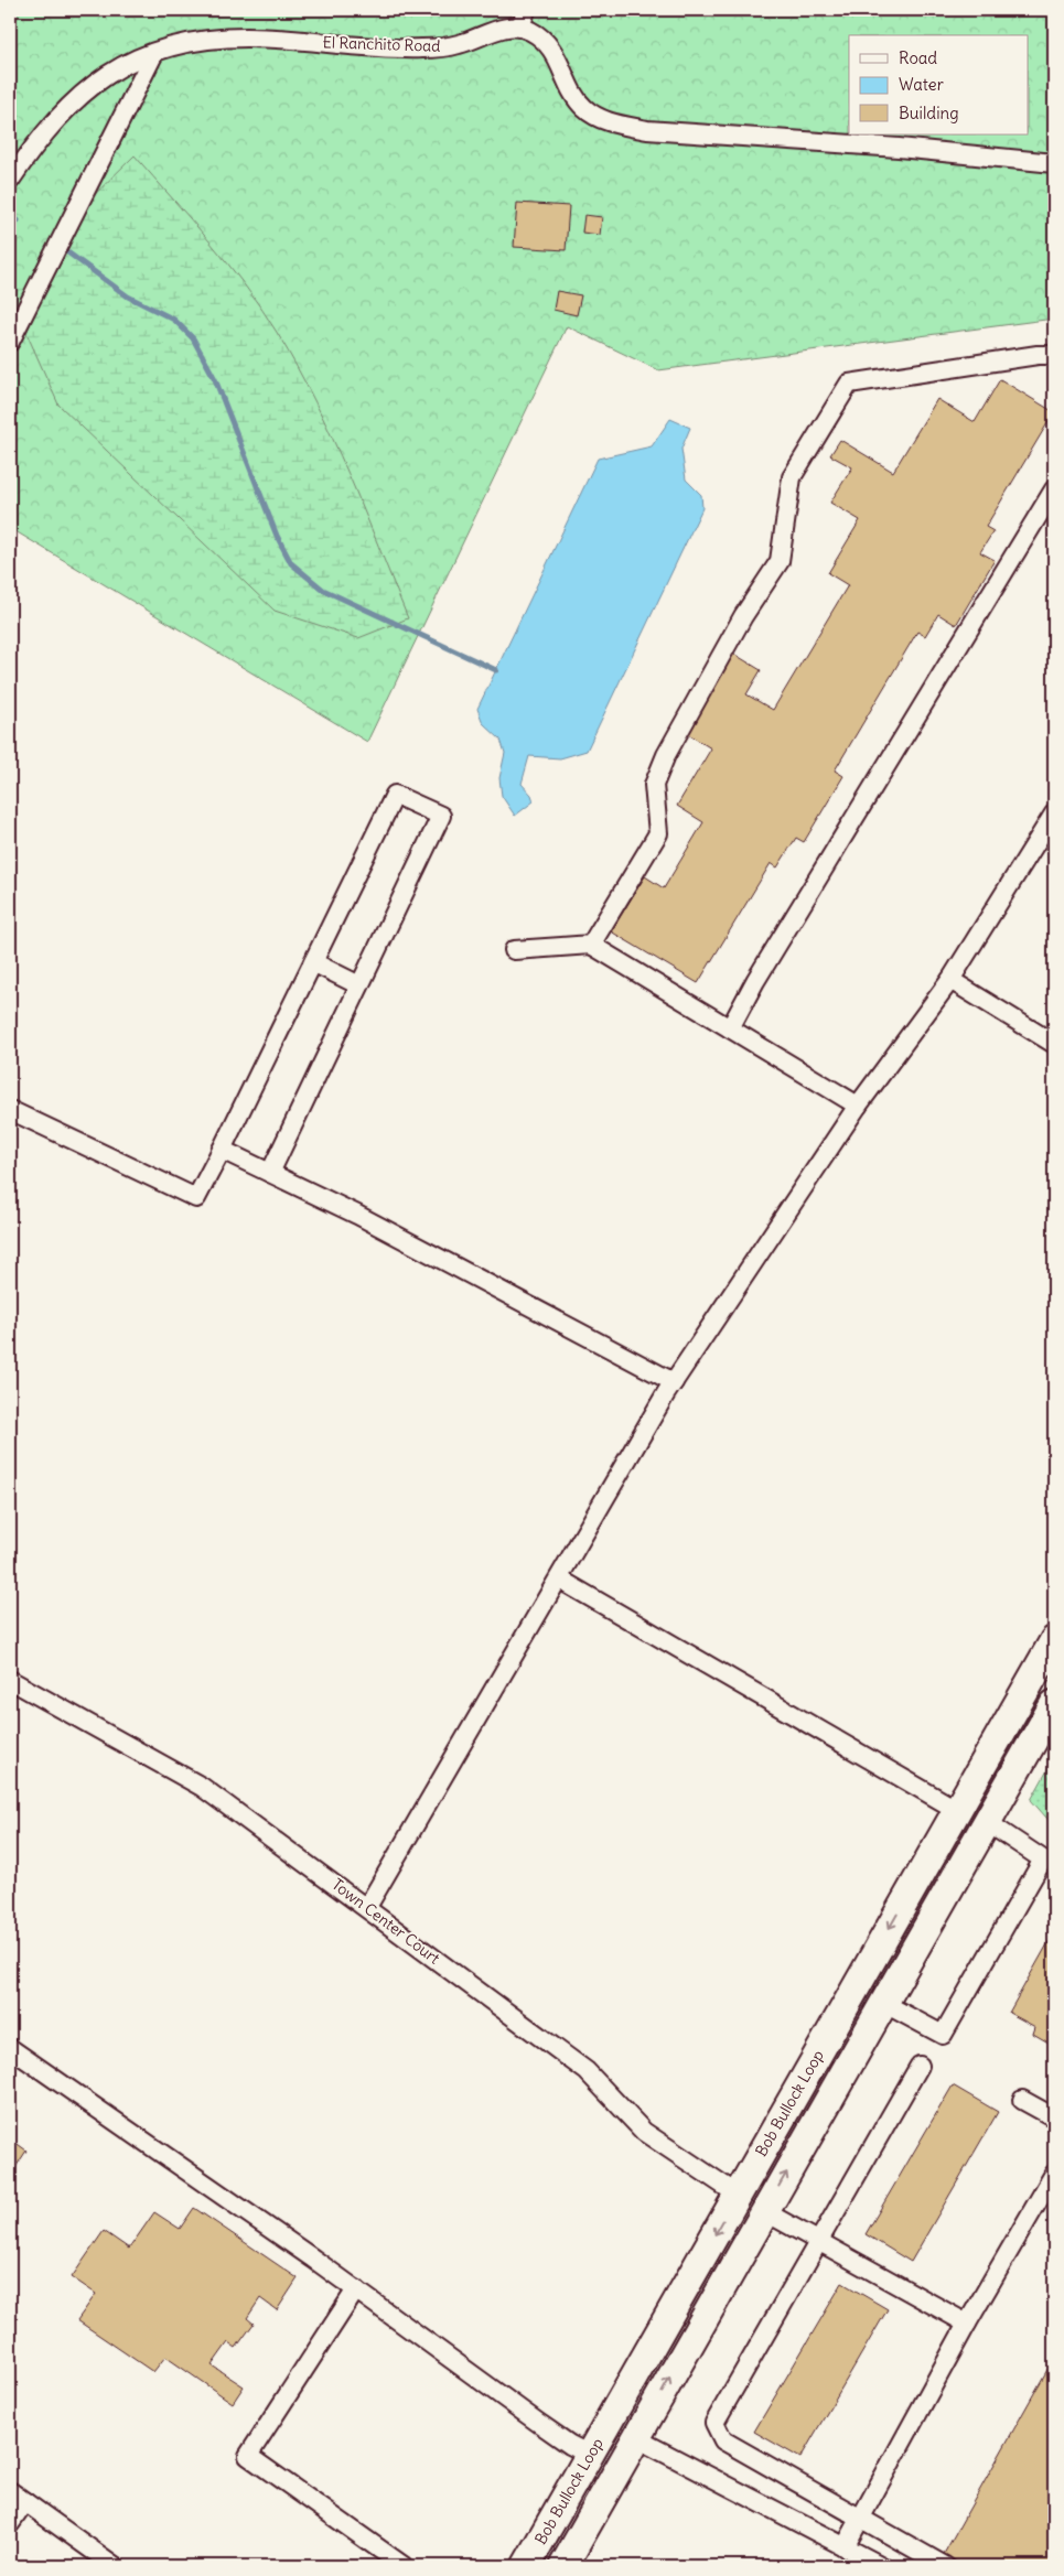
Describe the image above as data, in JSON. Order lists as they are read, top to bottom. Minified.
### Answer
{"streets":{"highway":["Bob Bullock Loop"],"street":["El Ranchito Road","Town Center Court"]},"crossings":[["Town Center Court","Bob Bullock Loop"]],"legend":["Road","Water","Building"]}
